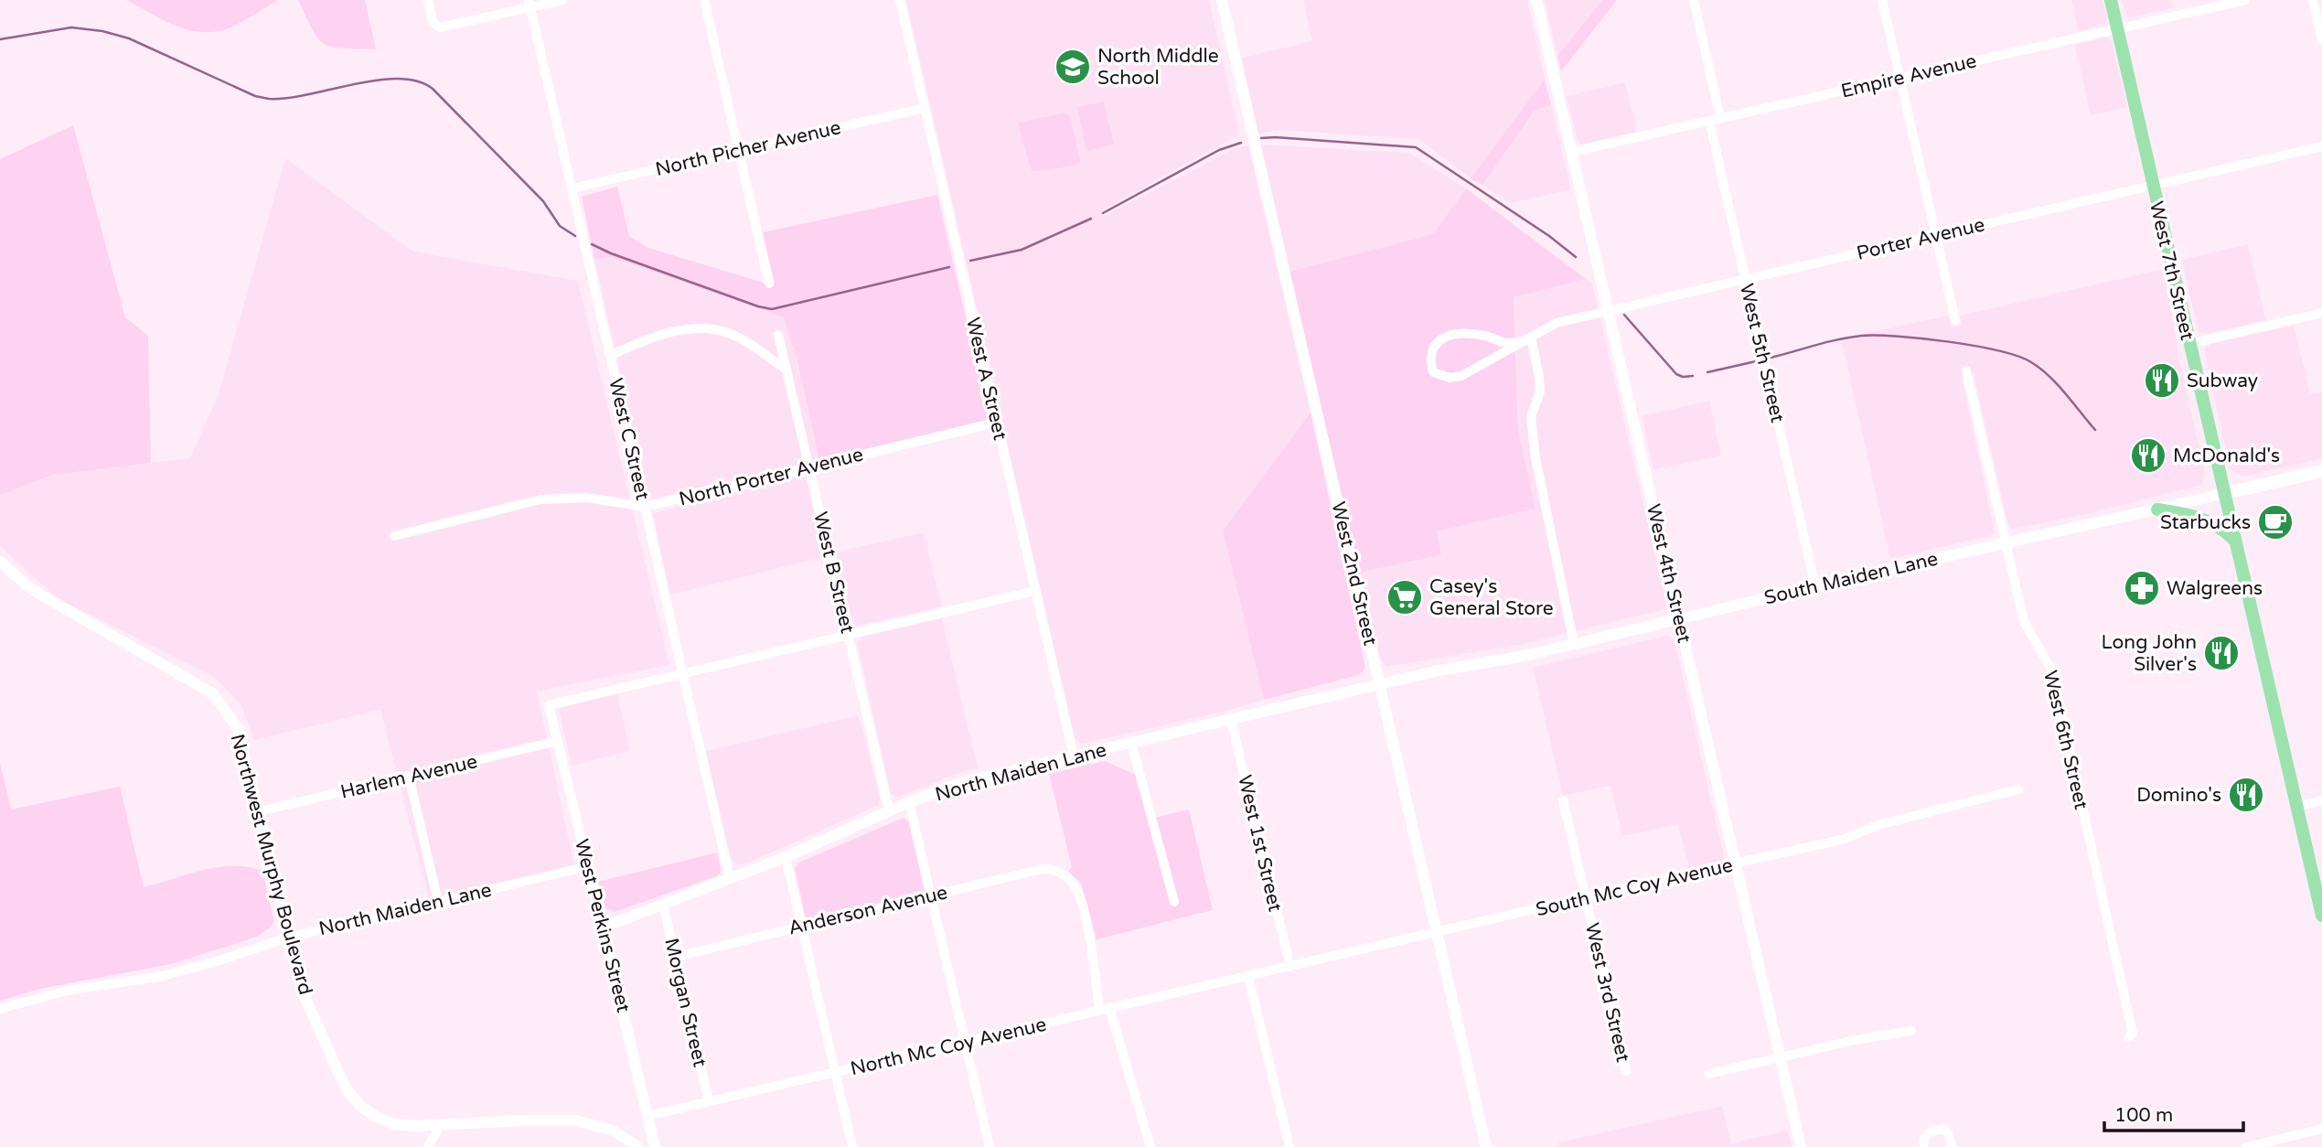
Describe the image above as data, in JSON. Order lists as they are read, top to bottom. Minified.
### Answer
{"streets":{"main road":["West 7th Street","South Maiden Lane"],"street":["Empire Avenue","North Picher Avenue","Porter Avenue","West 5th Street","West A Street","West C Street","North Porter Avenue","West B Street","West 2nd Street","West 4th Street","West 6th Street","North Maiden Lane","Harlem Avenue","West 1st Street","Northwest Murphy Boulevard","South Mc Coy Avenue","Anderson Avenue","West Perkins Street","West 3rd Street","Morgan Street","North Mc Coy Avenue"]},"crossings":[["Empire Avenue","West 7th Street"],["Empire Avenue","West 5th Street"],["Empire Avenue","West 4th Street"],["North Picher Avenue","West A Street"],["North Picher Avenue","West C Street"],["Porter Avenue","West 7th Street"],["Porter Avenue","West 5th Street"],["Porter Avenue","West 4th Street"],["West 7th Street","South Maiden Lane"],["West 5th Street","South Maiden Lane"],["West A Street","North Porter Avenue"],["West A Street","North Maiden Lane"],["West C Street","North Porter Avenue"],["West C Street","North Maiden Lane"],["West C Street","West Perkins Street"],["North Porter Avenue","West B Street"],["West B Street","North Maiden Lane"],["West 2nd Street","South Maiden Lane"],["West 2nd Street","North Maiden Lane"],["West 2nd Street","South Mc Coy Avenue"],["West 4th Street","South Maiden Lane"],["West 4th Street","South Mc Coy Avenue"],["South Maiden Lane","West 6th Street"],["South Maiden Lane","North Maiden Lane"],["North Maiden Lane","West 1st Street"],["North Maiden Lane","Northwest Murphy Boulevard"],["North Maiden Lane","West Perkins Street"],["North Maiden Lane","Morgan Street"],["Harlem Avenue","Northwest Murphy Boulevard"],["Harlem Avenue","West Perkins Street"],["West 1st Street","South Mc Coy Avenue"],["South Mc Coy Avenue","West 3rd Street"],["South Mc Coy Avenue","North Mc Coy Avenue"],["Anderson Avenue","Morgan Street"],["Anderson Avenue","North Mc Coy Avenue"],["West Perkins Street","North Mc Coy Avenue"],["Morgan Street","North Mc Coy Avenue"]],"places":{"school or university":["North Middle School"],"restaurant":["Subway","McDonald's","Long John Silver's","Domino's"],"cafe":["Starbucks"],"pharmacy":["Walgreens"],"supermarket":["Casey's General Store"]},"scale_bar":"100 m"}
